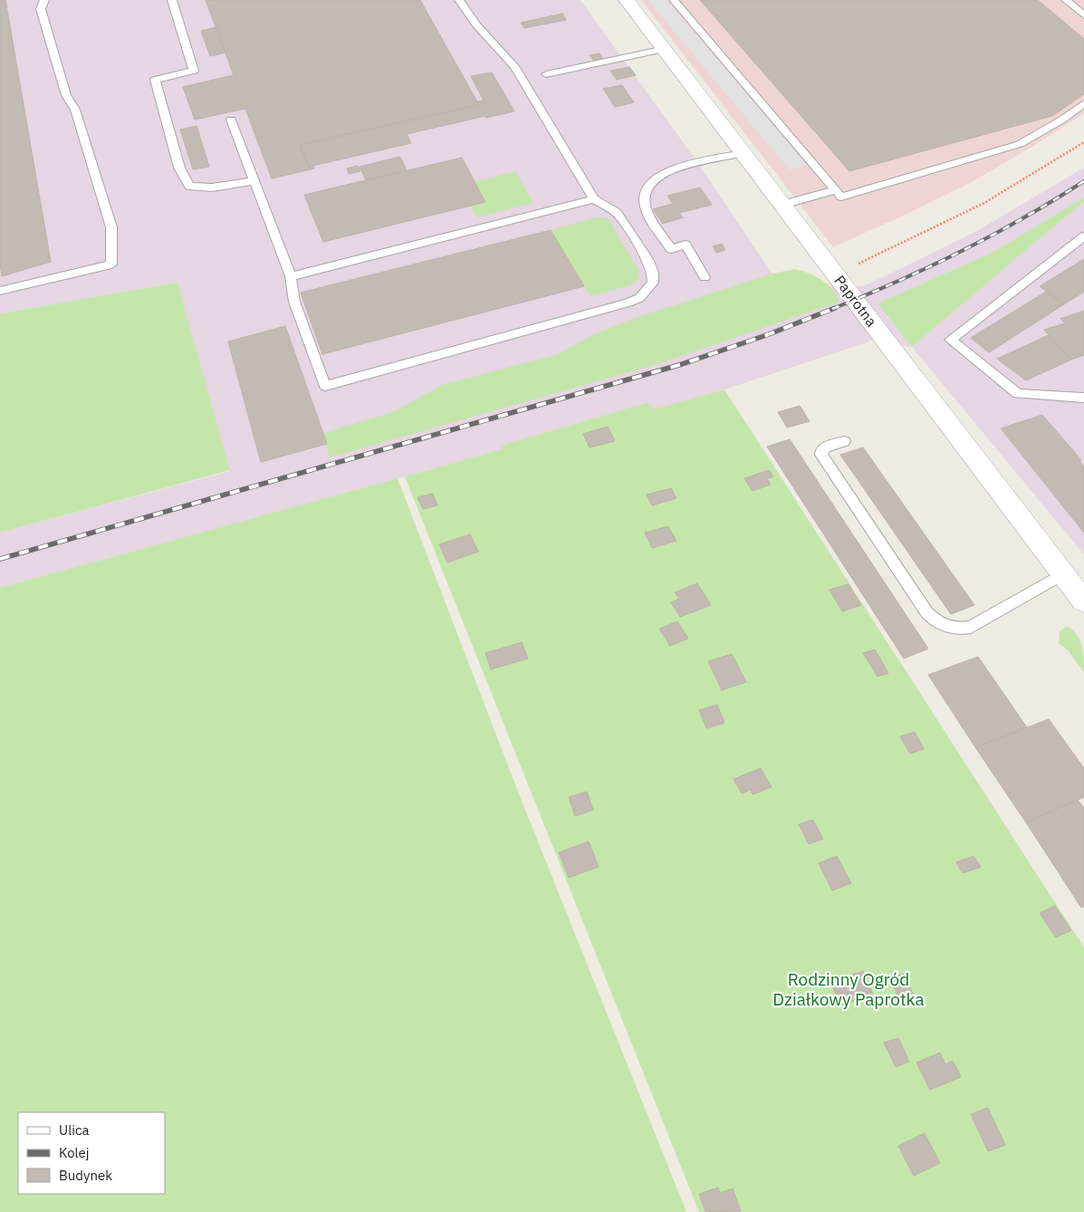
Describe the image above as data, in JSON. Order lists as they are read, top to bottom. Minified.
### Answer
{"streets":{"street":["Paprotna"]},"parks":["Rodzinny Ogród Działkowy Paprotka"],"legend":["Ulica","Kolej","Budynek"]}
